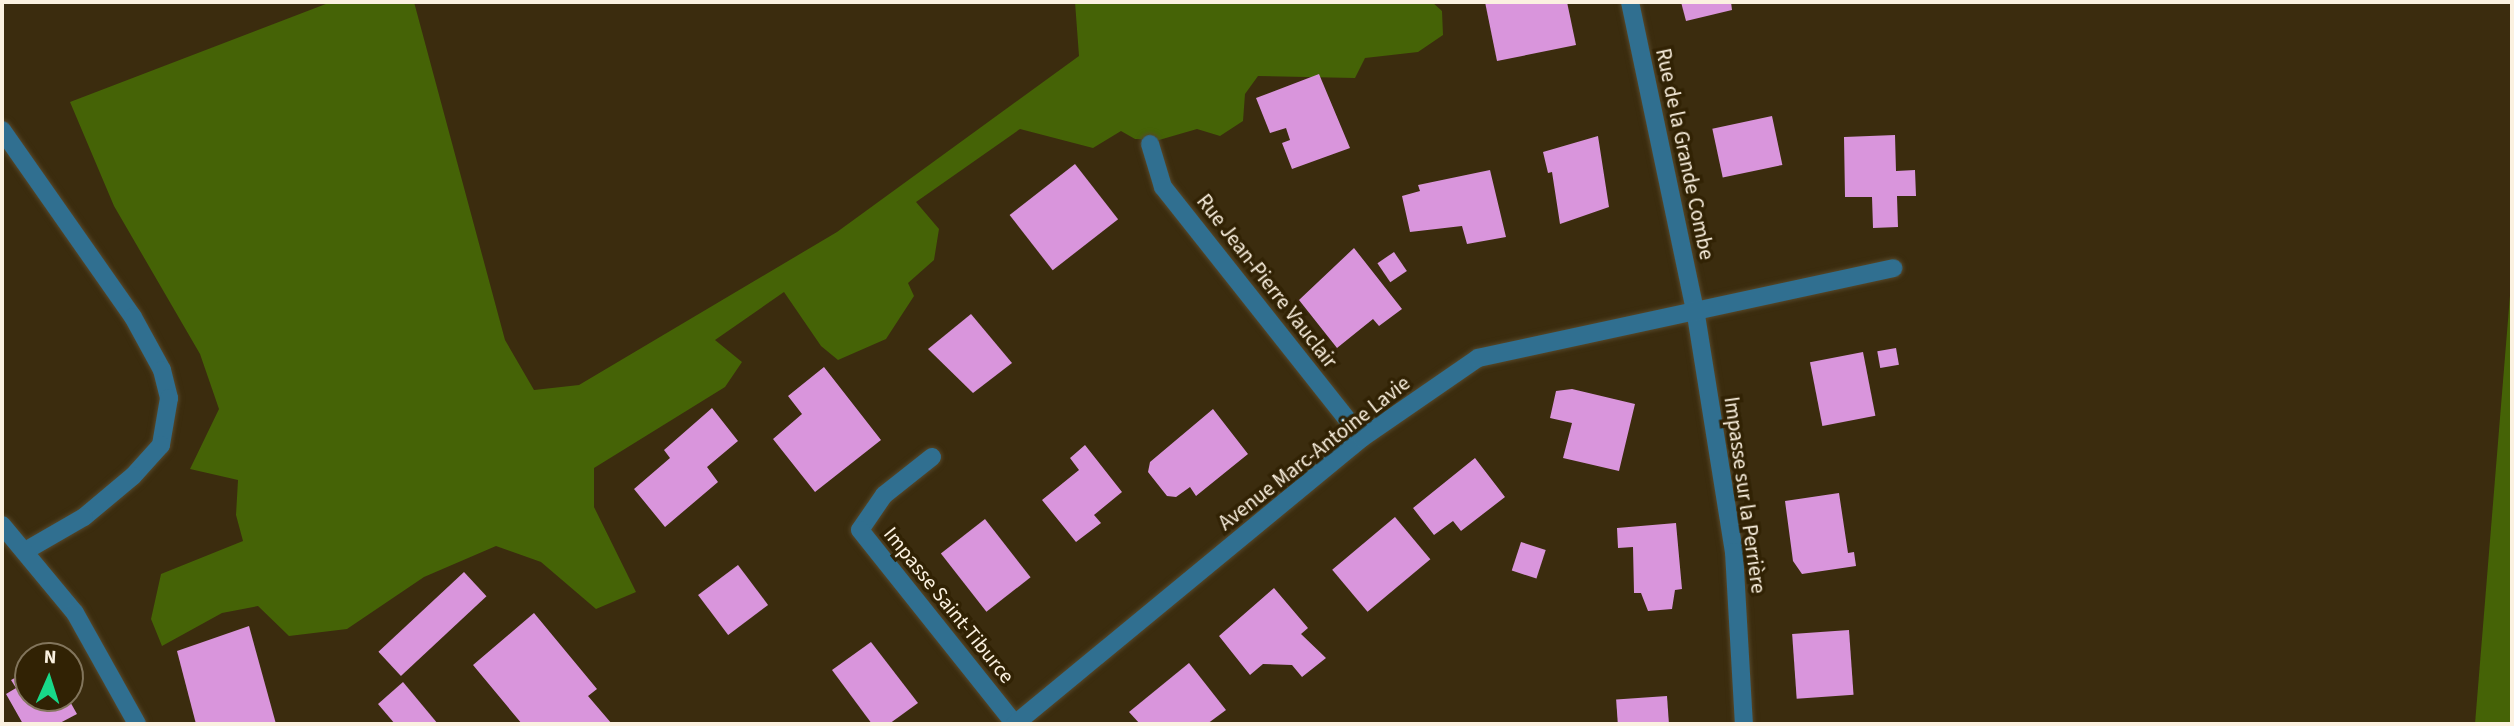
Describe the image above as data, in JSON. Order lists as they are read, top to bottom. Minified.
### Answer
{"streets":{"street":["Rue de la Grande Combe","Rue Jean-Pierre Vauclair","Avenue Marc-Antoine Lavie","Impasse sur la Perrière","Impasse Saint-Tiburce"]},"crossings":[["Rue de la Grande Combe","Avenue Marc-Antoine Lavie"],["Rue de la Grande Combe","Impasse sur la Perrière"],["Rue Jean-Pierre Vauclair","Avenue Marc-Antoine Lavie"],["Avenue Marc-Antoine Lavie","Impasse sur la Perrière"],["Avenue Marc-Antoine Lavie","Impasse Saint-Tiburce"]],"north":"top"}
